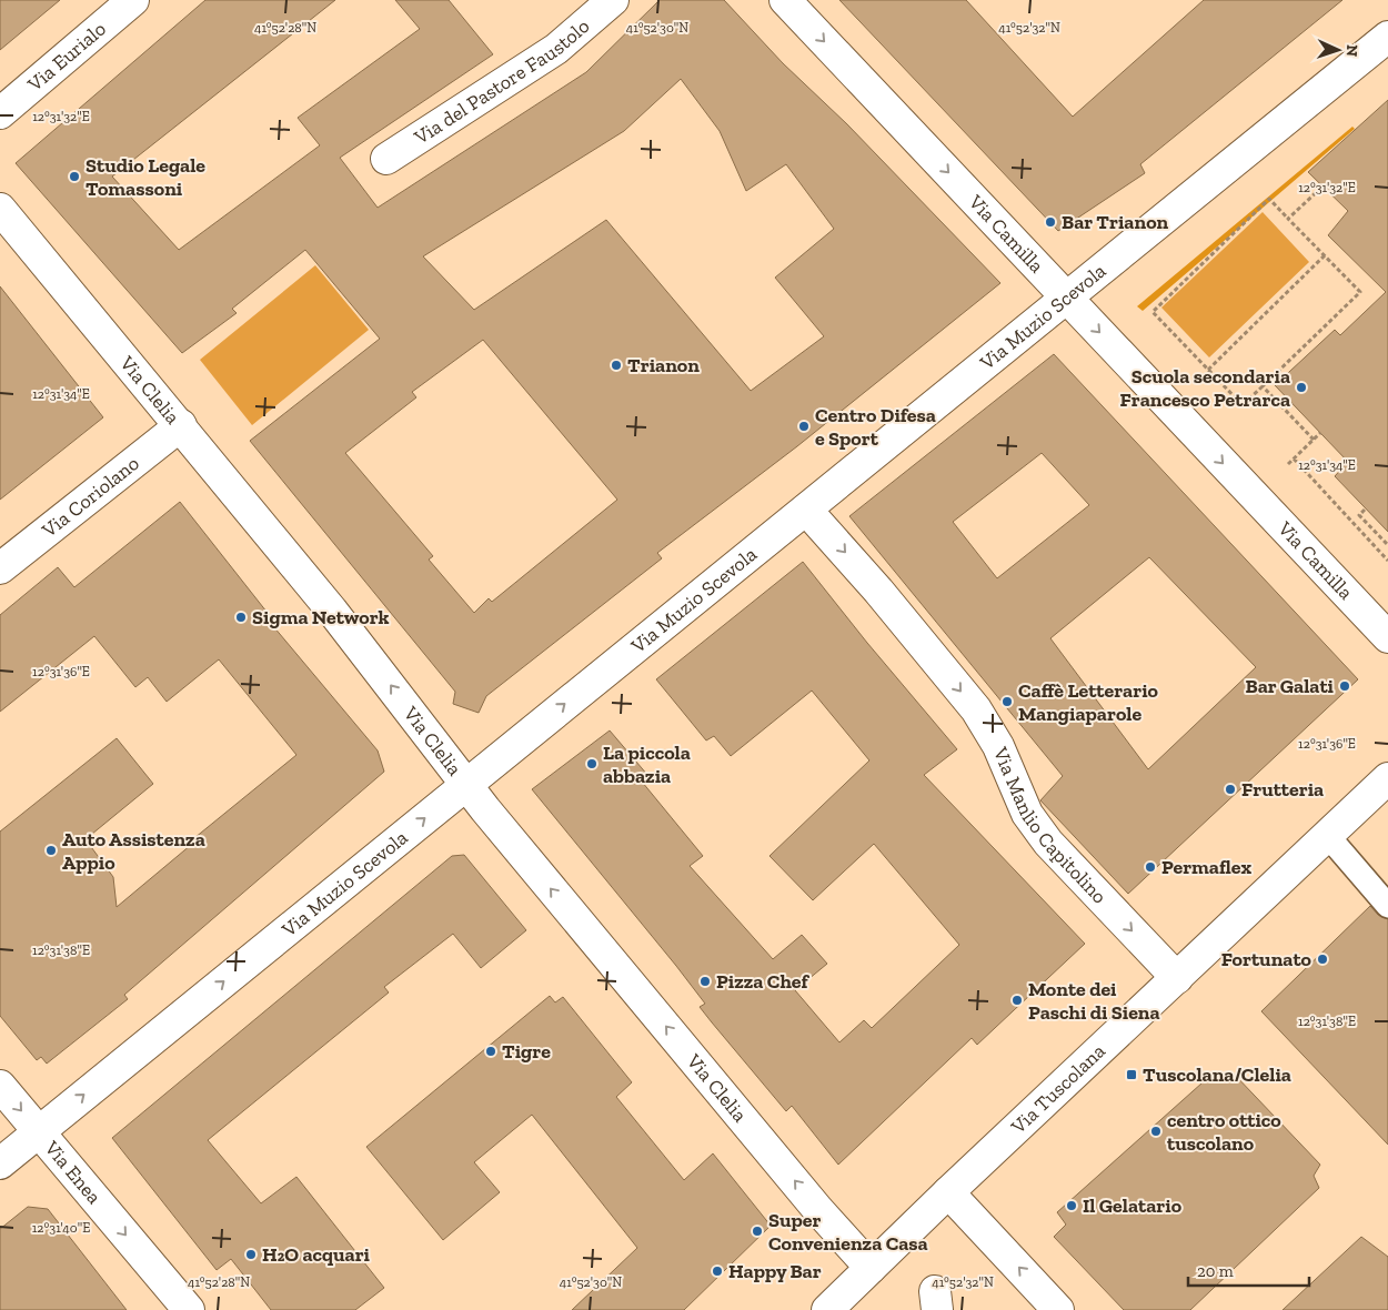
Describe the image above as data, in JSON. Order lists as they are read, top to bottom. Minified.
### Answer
{"streets":{"street":["Via Eurialo","Via del Pastore Faustolo","Via Camilla","Via Muzio Scevola","Via Clelia","Via Coriolano","Via Manlio Capitolino","Via Tuscolana","Via Enea"]},"crossings":[["Via Camilla","Via Muzio Scevola"],["Via Muzio Scevola","Via Clelia"],["Via Muzio Scevola","Via Manlio Capitolino"],["Via Muzio Scevola","Via Enea"],["Via Clelia","Via Coriolano"],["Via Clelia","Via Tuscolana"],["Via Manlio Capitolino","Via Tuscolana"]],"one_way":["Via Camilla","Via Muzio Scevola","Via Clelia","Via Manlio Capitolino","Via Enea"],"places":{"other":["Studio Legale Tomassoni","Bar Trianon","Trianon","Scuola secondaria Francesco Petrarca","Centro Difesa e Sport","Sigma Network","Bar Galati","Caffè Letterario Mangiaparole","La piccola abbazia","Frutteria","Auto Assistenza Appio","Permaflex","Fortunato","Pizza Chef","Monte dei Paschi di Siena","Tigre","centro ottico tuscolano","Il Gelatario","Super Convenienza Casa","H₂O acquari","Happy Bar"],"transit":["Tuscolana/Clelia"]},"scale_bar":"20 m","north":"right","coordinates":["41°52'28\"N","41°52'30\"N","41°52'32\"N","12°31'32\"E","12°31'34\"E","12°31'36\"E","12°31'38\"E","12°31'40\"E"]}
